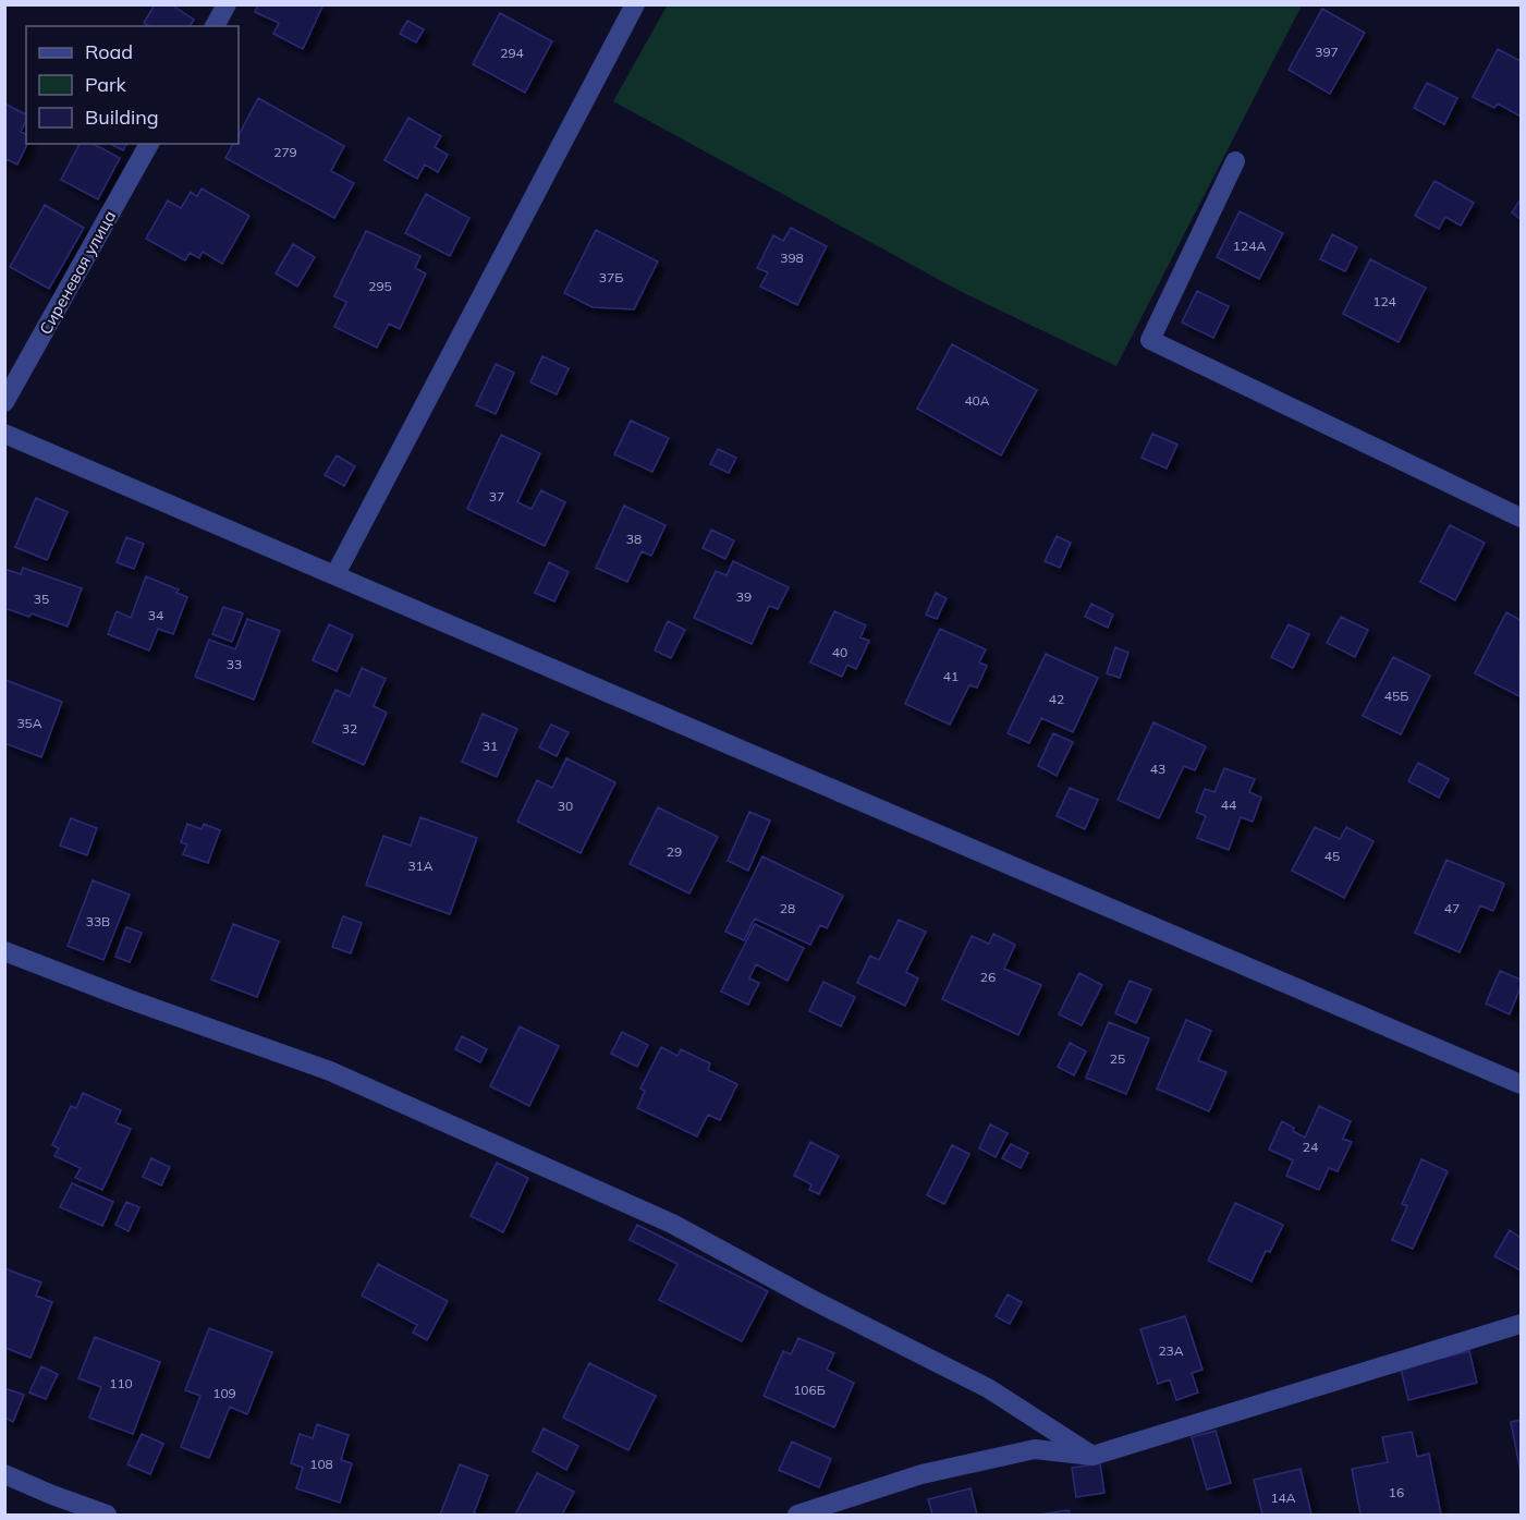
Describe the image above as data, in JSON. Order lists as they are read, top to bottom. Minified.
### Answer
{"streets":{"street":["Сиреневая улица"]},"house_numbers":["397","294","279","124А","398","37Б","295","124","40А","37","38","39","35","34","40","33","41","45Б","42","35А","32","31","43","44","30","29","45","31А","28","47","33В","26","25","24","23А","110","106Б","109","108","16","14А"],"legend":["Road","Park","Building"]}
